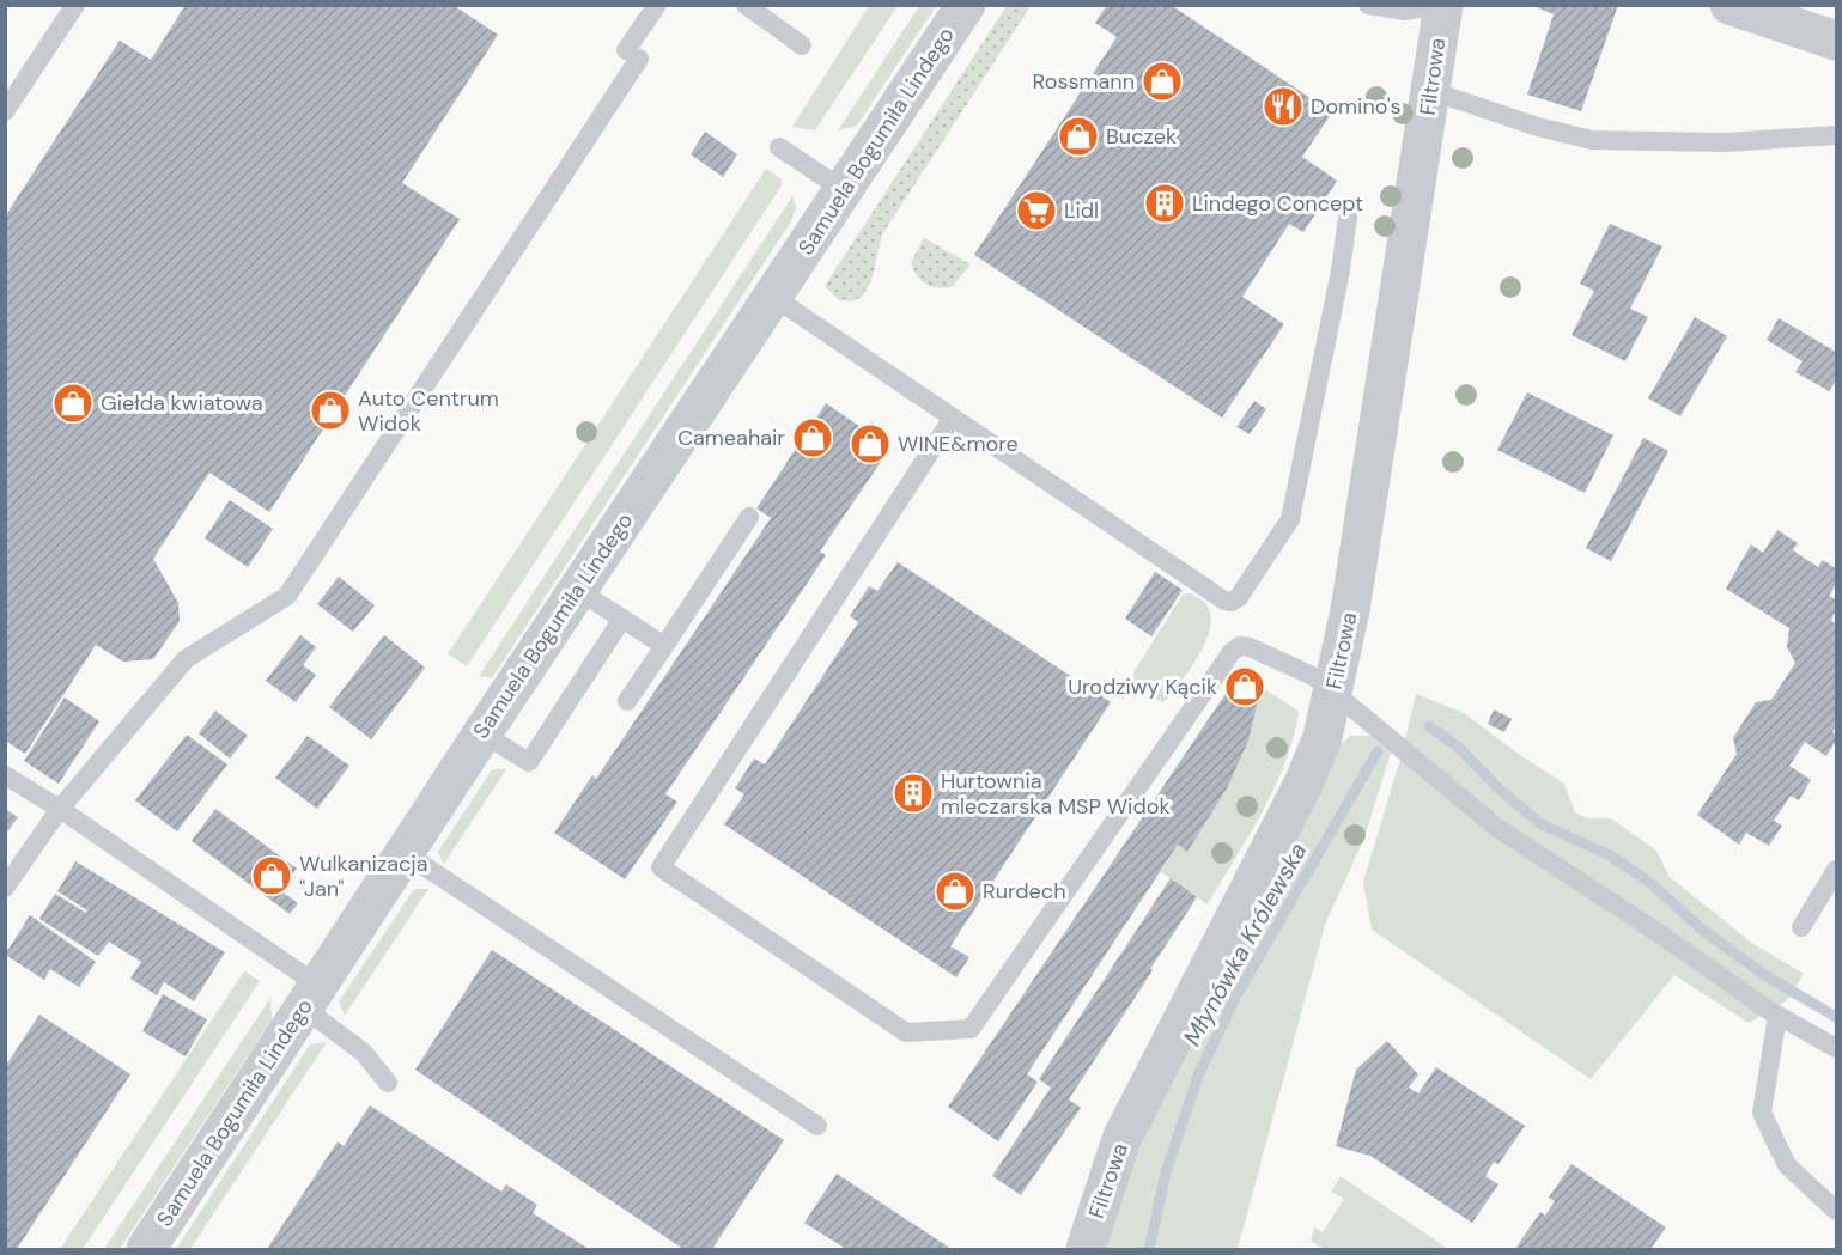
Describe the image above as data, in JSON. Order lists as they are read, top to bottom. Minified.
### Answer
{"streets":{"street":["Filtrowa","Samuela Bogumiła Lindego"]},"water":["Młynówka Królewska"],"places":{"shop":["Rossmann","Buczek","Giełda kwiatowa","Auto Centrum Widok","Cameahair","WINE&more","Urodziwy Kącik","Wulkanizacja \"Jan\"","Rurdech"],"restaurant":["Domino's"],"building":["Lindego Concept","Hurtownia mleczarska MSP Widok"],"supermarket":["Lidl"]}}
